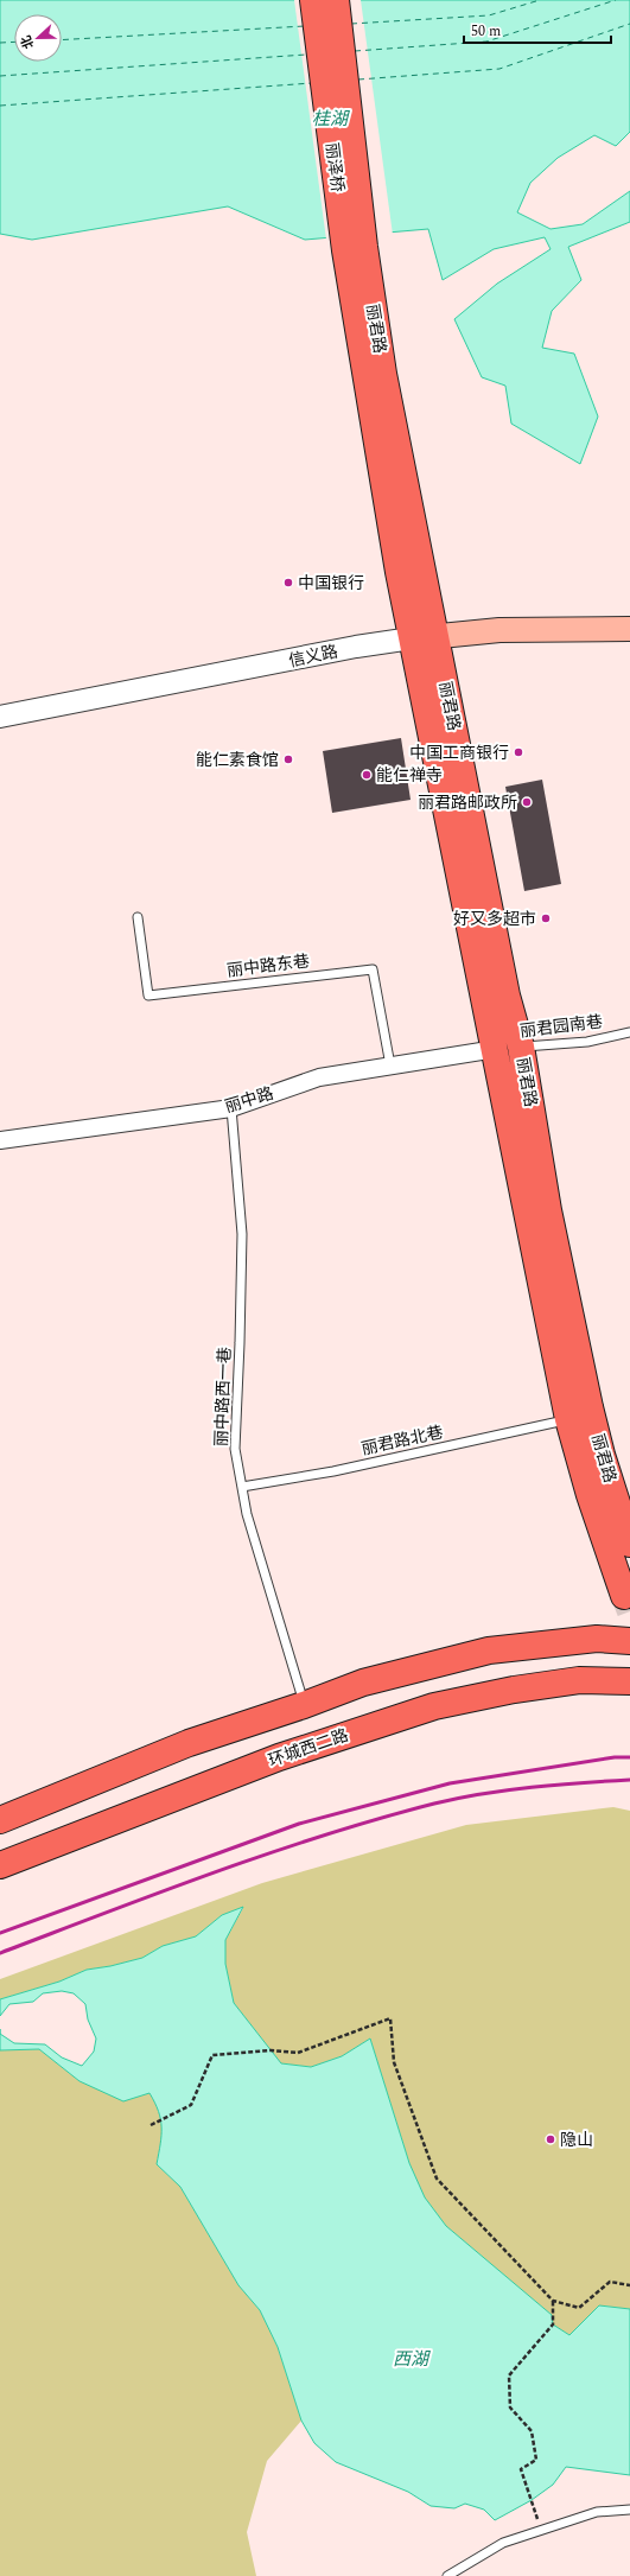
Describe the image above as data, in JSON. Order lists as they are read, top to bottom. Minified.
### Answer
{"streets":{"main road":["丽泽桥","丽君路","信义路","环城西二路"],"street":["丽中路"],"lane":["丽中路东巷","丽君园南巷","丽中路西一巷","丽君路北巷"]},"crossings":[["丽泽桥","丽君路"],["丽君路","信义路"],["丽君路","丽君园南巷"],["丽君路","丽中路"],["丽君路","丽君路北巷"],["丽中路东巷","丽中路"],["丽君园南巷","丽中路"],["丽中路","丽中路西一巷"],["丽中路西一巷","丽君路北巷"]],"water":["桂湖","西湖"],"places":["中国银行","中国工商银行","能仁素食馆","能仁禅寺","丽君路邮政所","好又多超市","隐山"],"scale_bar":"50 m","north":"left"}
